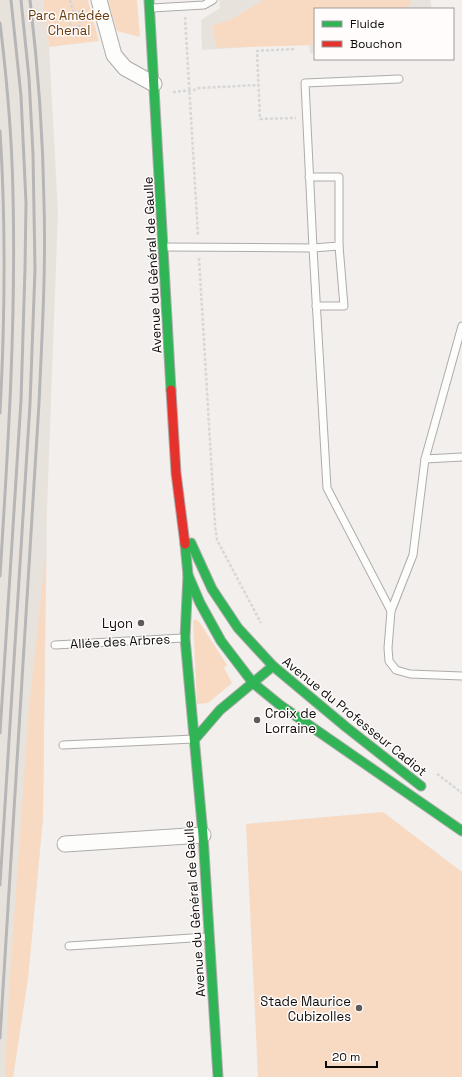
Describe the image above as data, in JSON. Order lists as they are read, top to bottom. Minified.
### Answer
{"streets":{"main road":["Avenue du Général de Gaulle","Avenue du Professeur Cadiot"],"lane":["Allée des Arbres"]},"crossings":[["Avenue du Général de Gaulle","Allée des Arbres"],["Avenue du Général de Gaulle","Avenue du Professeur Cadiot"]],"parks":["Parc Amédée Chenal"],"places":["Lyon","Croix de Lorraine","Stade Maurice Cubizolles"],"legend":["Fluide","Bouchon"],"scale_bar":"20 m"}
